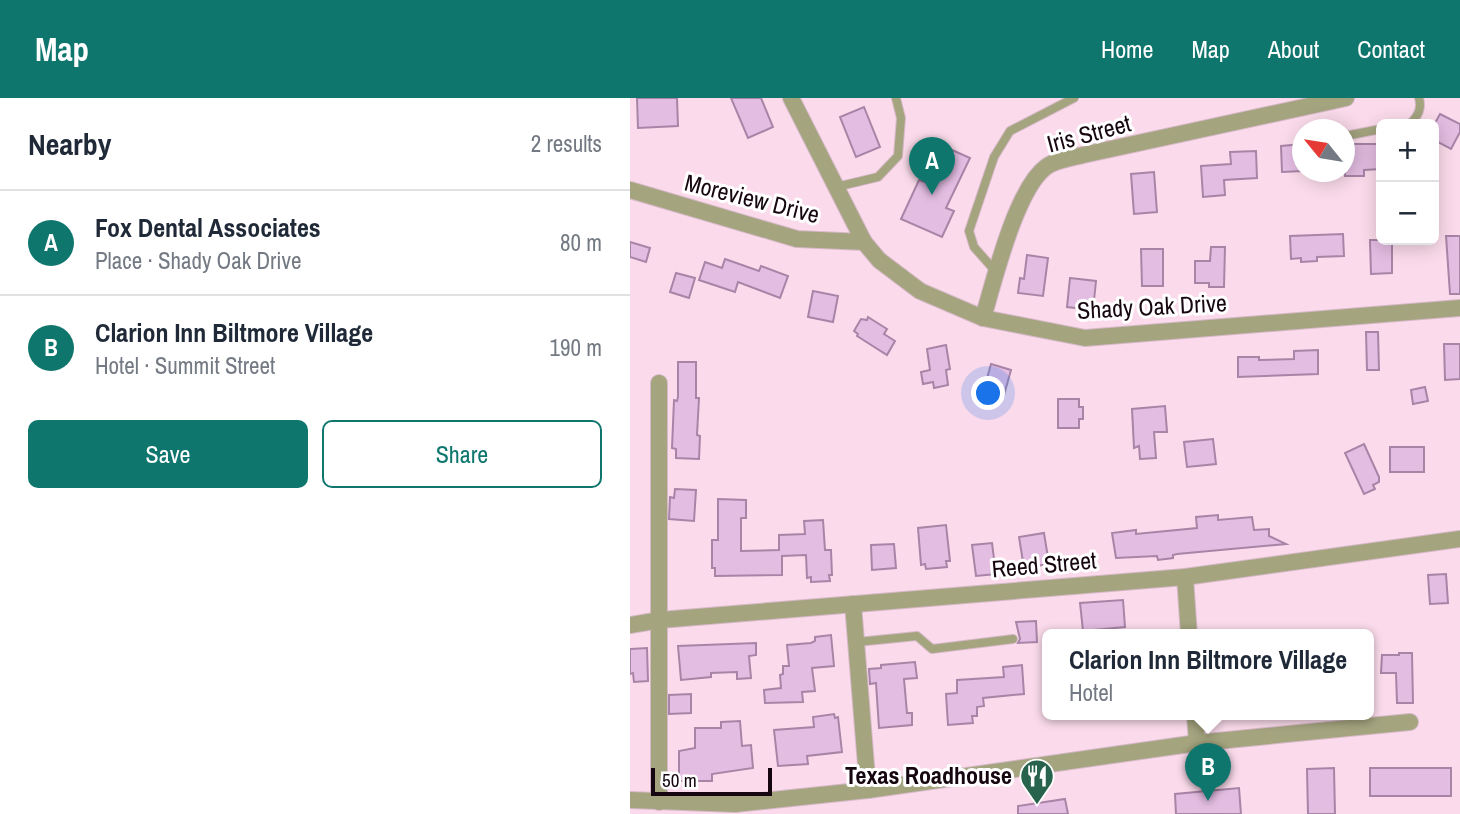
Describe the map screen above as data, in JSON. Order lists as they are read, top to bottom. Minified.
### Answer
{"streets":{"street":["Iris Street","Moreview Drive","Shady Oak Drive","Reed Street"]},"crossings":[["Iris Street","Shady Oak Drive"],["Moreview Drive","Shady Oak Drive"]],"places":{"restaurant":["Texas Roadhouse"]},"scale_bar":"50 m","north":"top left","page":{"header":"Map","nav":["Home","Map","About","Contact"],"heading":["Nearby","2 results"],"map_buttons":["+","−"],"pins":["A","B"],"list":[{"mark":"A","name":"Fox Dental Associates","note":"Place · Shady Oak Drive","value":"80 m"},{"mark":"B","name":"Clarion Inn Biltmore Village","note":"Hotel · Summit Street","value":"190 m"}],"buttons":["Save","Share"],"popup":["Clarion Inn Biltmore Village","Hotel"],"scale":"50 m"}}
